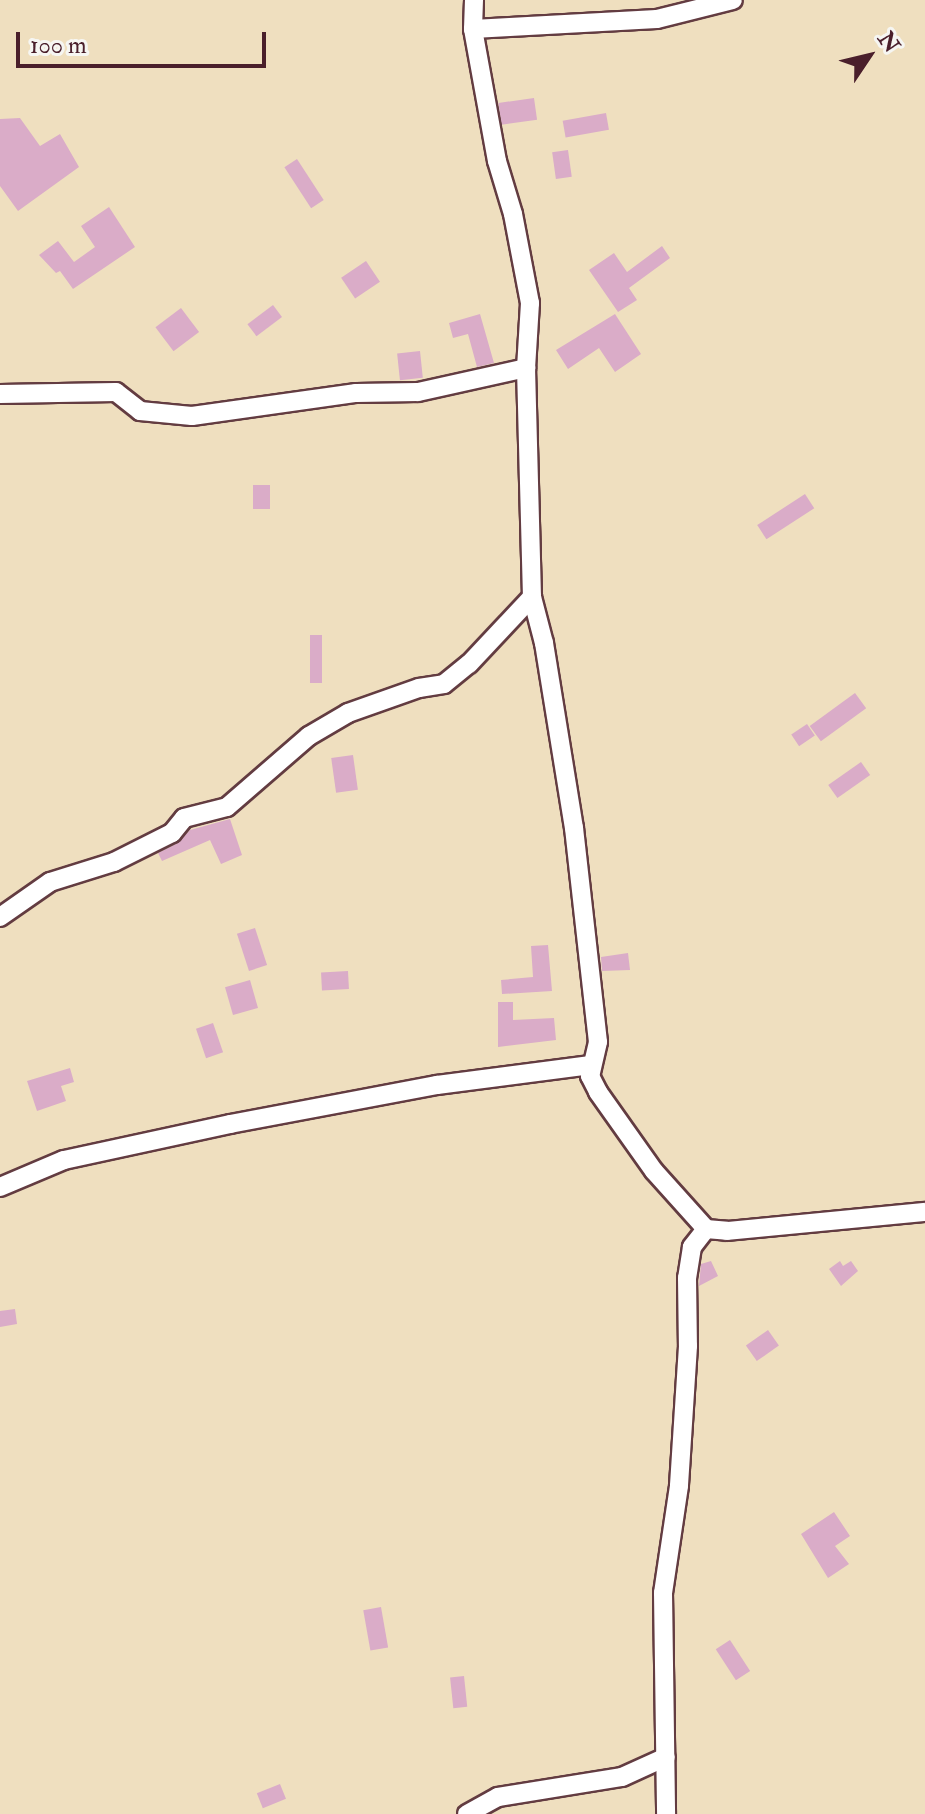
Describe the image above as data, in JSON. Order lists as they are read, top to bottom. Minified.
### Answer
{"scale_bar":"100 m","north":"top right"}
